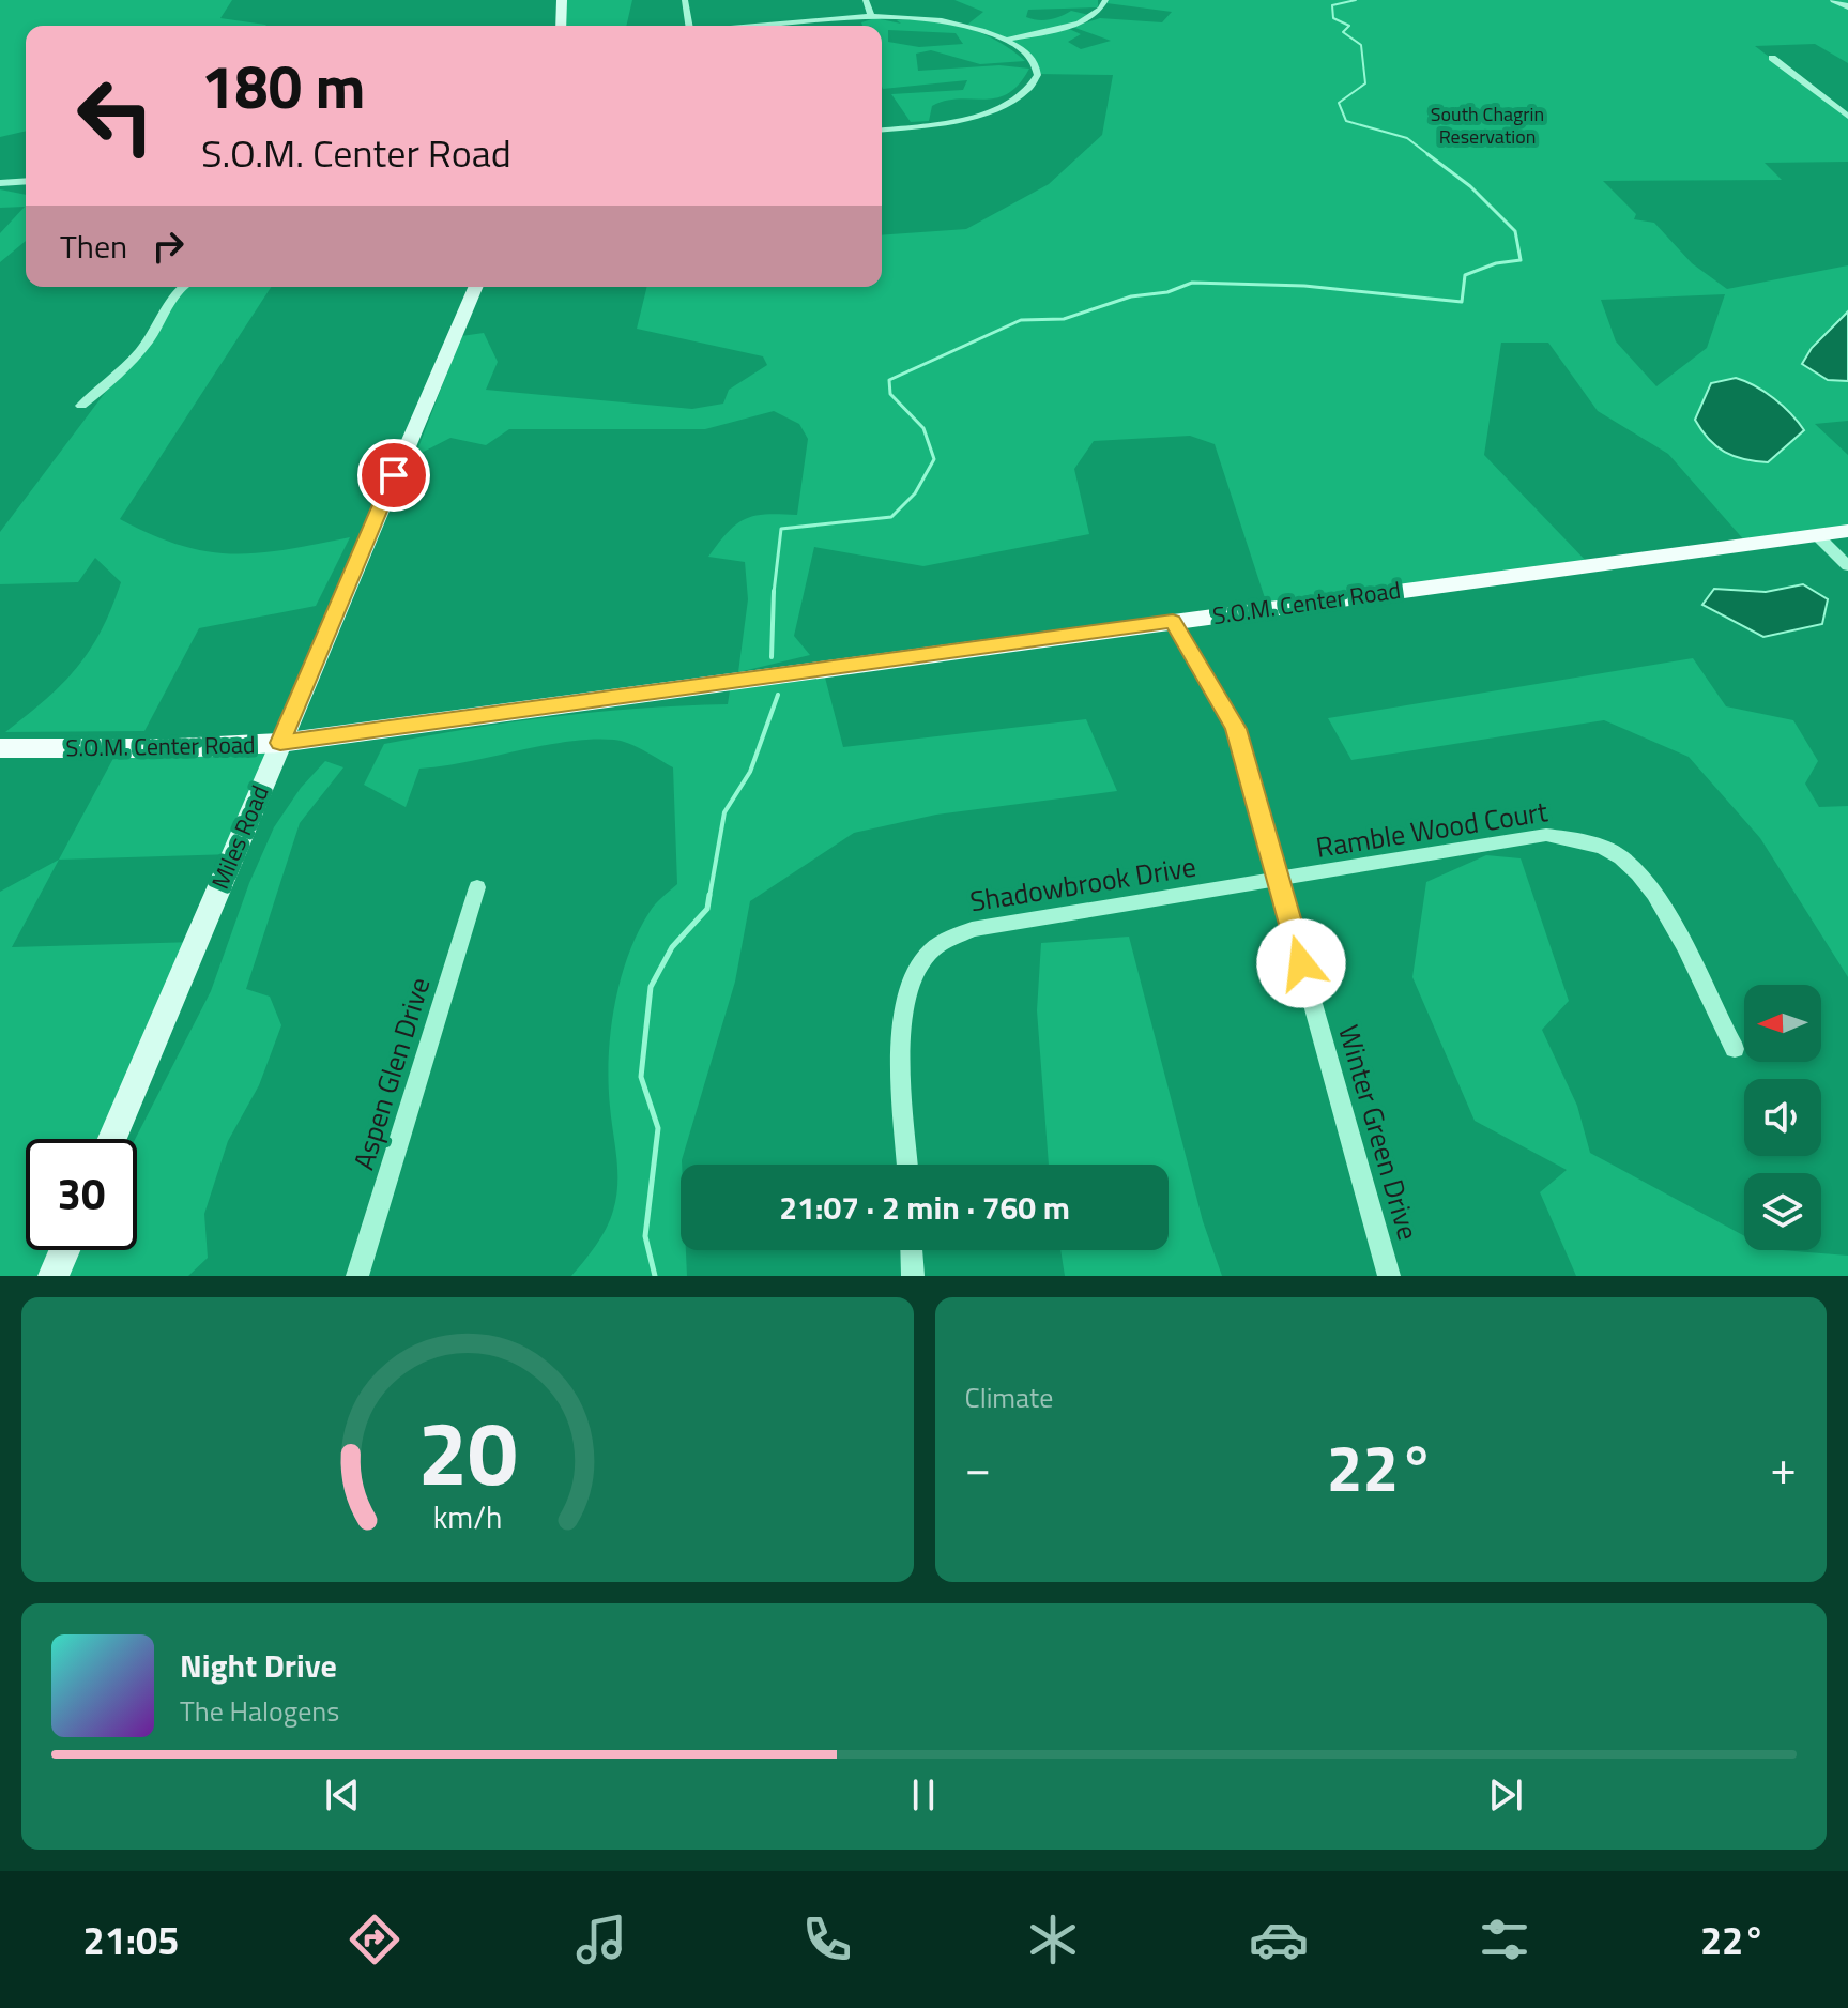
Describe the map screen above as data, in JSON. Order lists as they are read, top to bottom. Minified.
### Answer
{"streets":{"main road":["S.O.M. Center Road","Miles Road"],"street":["Ramble Wood Court","Shadowbrook Drive","Aspen Glen Drive","Winter Green Drive"]},"crossings":[["S.O.M. Center Road","Miles Road"],["S.O.M. Center Road","Winter Green Drive"],["Ramble Wood Court","Shadowbrook Drive"],["Ramble Wood Court","Winter Green Drive"],["Shadowbrook Drive","Winter Green Drive"]],"parks":["South Chagrin Reservation"],"north":"left","page":{"turn":["180 m","S.O.M. Center Road"],"then":"Then","limit":"30","trip":"21:07 · 2 min · 760 m","tile":"Climate","heat":["−","22°","+"],"song":["Night Drive","The Halogens"],"tabs":["21:05","22°"],"gauge":["20","km/h"]}}
